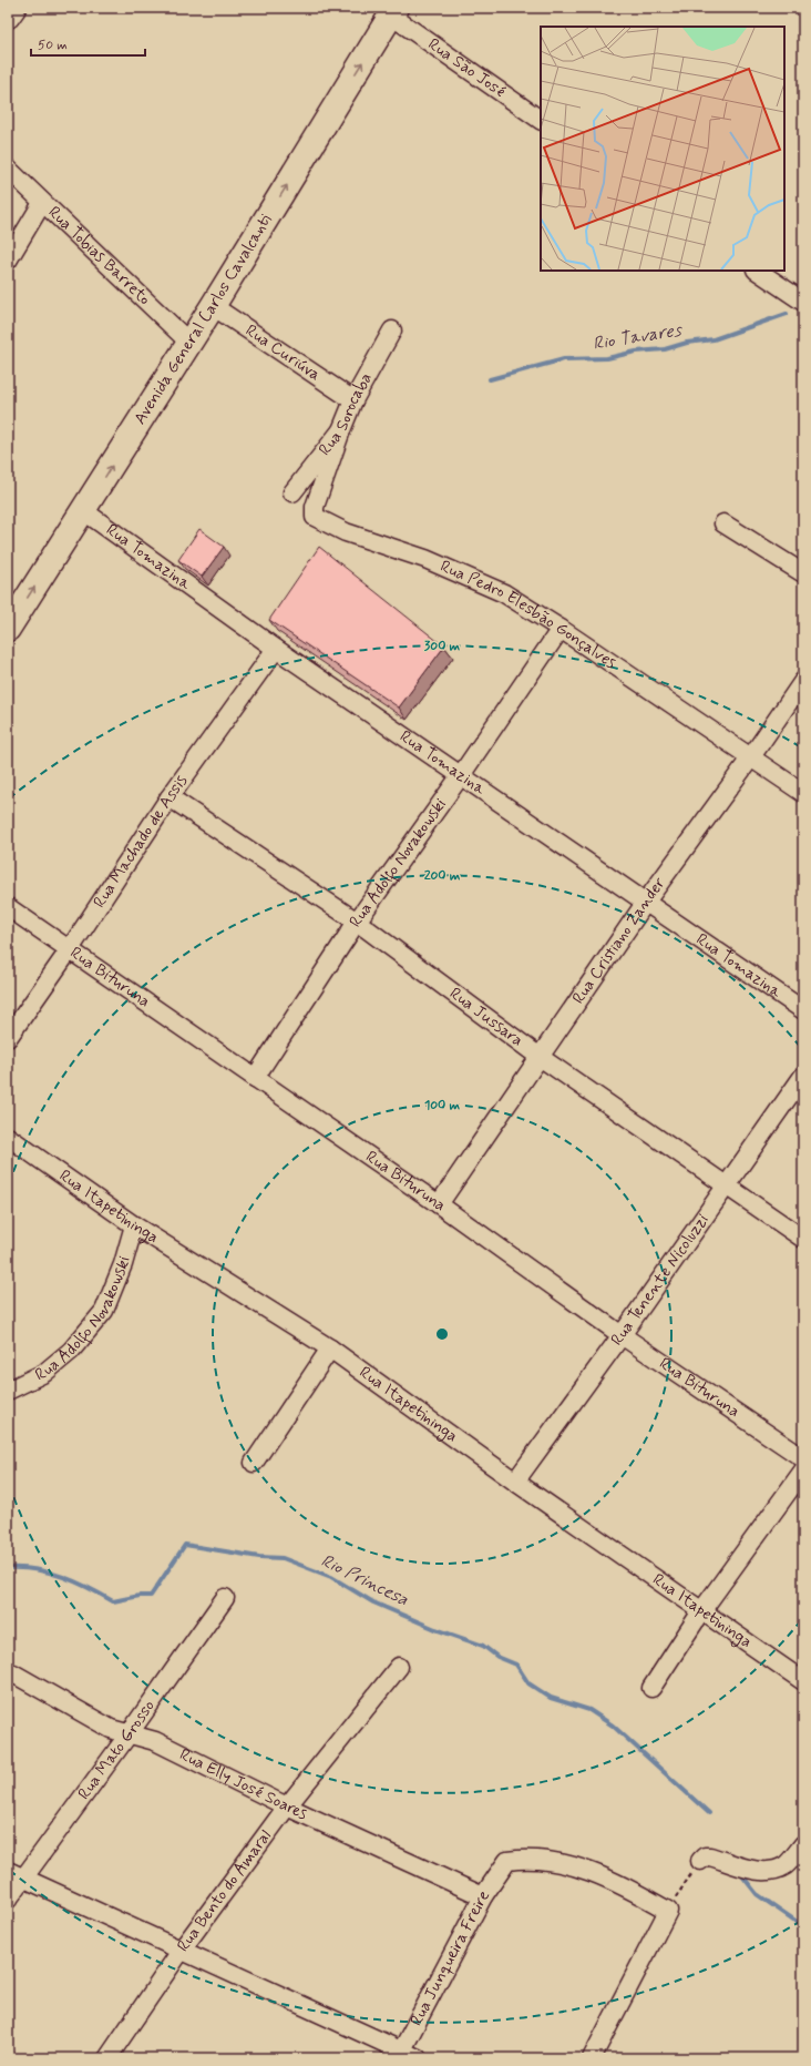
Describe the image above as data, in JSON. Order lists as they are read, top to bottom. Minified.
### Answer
{"streets":{"main road":["Avenida General Carlos Cavalcanti"],"street":["Rua São José","Rua Tobias Barreto","Rua Curiúva","Rua Sorocaba","Rua Tomazina","Rua Pedro Elesbão Gonçalves","Rua Machado de Assis","Rua Adolfo Novakowski","Rua Cristiano Zander","Rua Bituruna","Rua Jussara","Rua Itapetininga","Rua Tenente Nicoluzzi","Rua Mato Grosso","Rua Elly José Soares","Rua Bento do Amaral","Rua Junqueira Freire"]},"crossings":[["Rua São José","Avenida General Carlos Cavalcanti"],["Rua Tobias Barreto","Avenida General Carlos Cavalcanti"],["Avenida General Carlos Cavalcanti","Rua Curiúva"],["Avenida General Carlos Cavalcanti","Rua Tomazina"],["Rua Curiúva","Rua Sorocaba"],["Rua Sorocaba","Rua Pedro Elesbão Gonçalves"],["Rua Tomazina","Rua Machado de Assis"],["Rua Tomazina","Rua Adolfo Novakowski"],["Rua Tomazina","Rua Cristiano Zander"],["Rua Pedro Elesbão Gonçalves","Rua Adolfo Novakowski"],["Rua Pedro Elesbão Gonçalves","Rua Cristiano Zander"],["Rua Machado de Assis","Rua Bituruna"],["Rua Machado de Assis","Rua Jussara"],["Rua Adolfo Novakowski","Rua Bituruna"],["Rua Adolfo Novakowski","Rua Jussara"],["Rua Adolfo Novakowski","Rua Itapetininga"],["Rua Cristiano Zander","Rua Bituruna"],["Rua Cristiano Zander","Rua Jussara"],["Rua Bituruna","Rua Tenente Nicoluzzi"],["Rua Jussara","Rua Tenente Nicoluzzi"],["Rua Itapetininga","Rua Tenente Nicoluzzi"],["Rua Mato Grosso","Rua Elly José Soares"],["Rua Elly José Soares","Rua Bento do Amaral"],["Rua Elly José Soares","Rua Junqueira Freire"]],"one_way":["Avenida General Carlos Cavalcanti"],"water":["Rio Tavares","Rio Princesa"],"scale_bar":"50 m","rings":["300 m","200 m","100 m"]}
